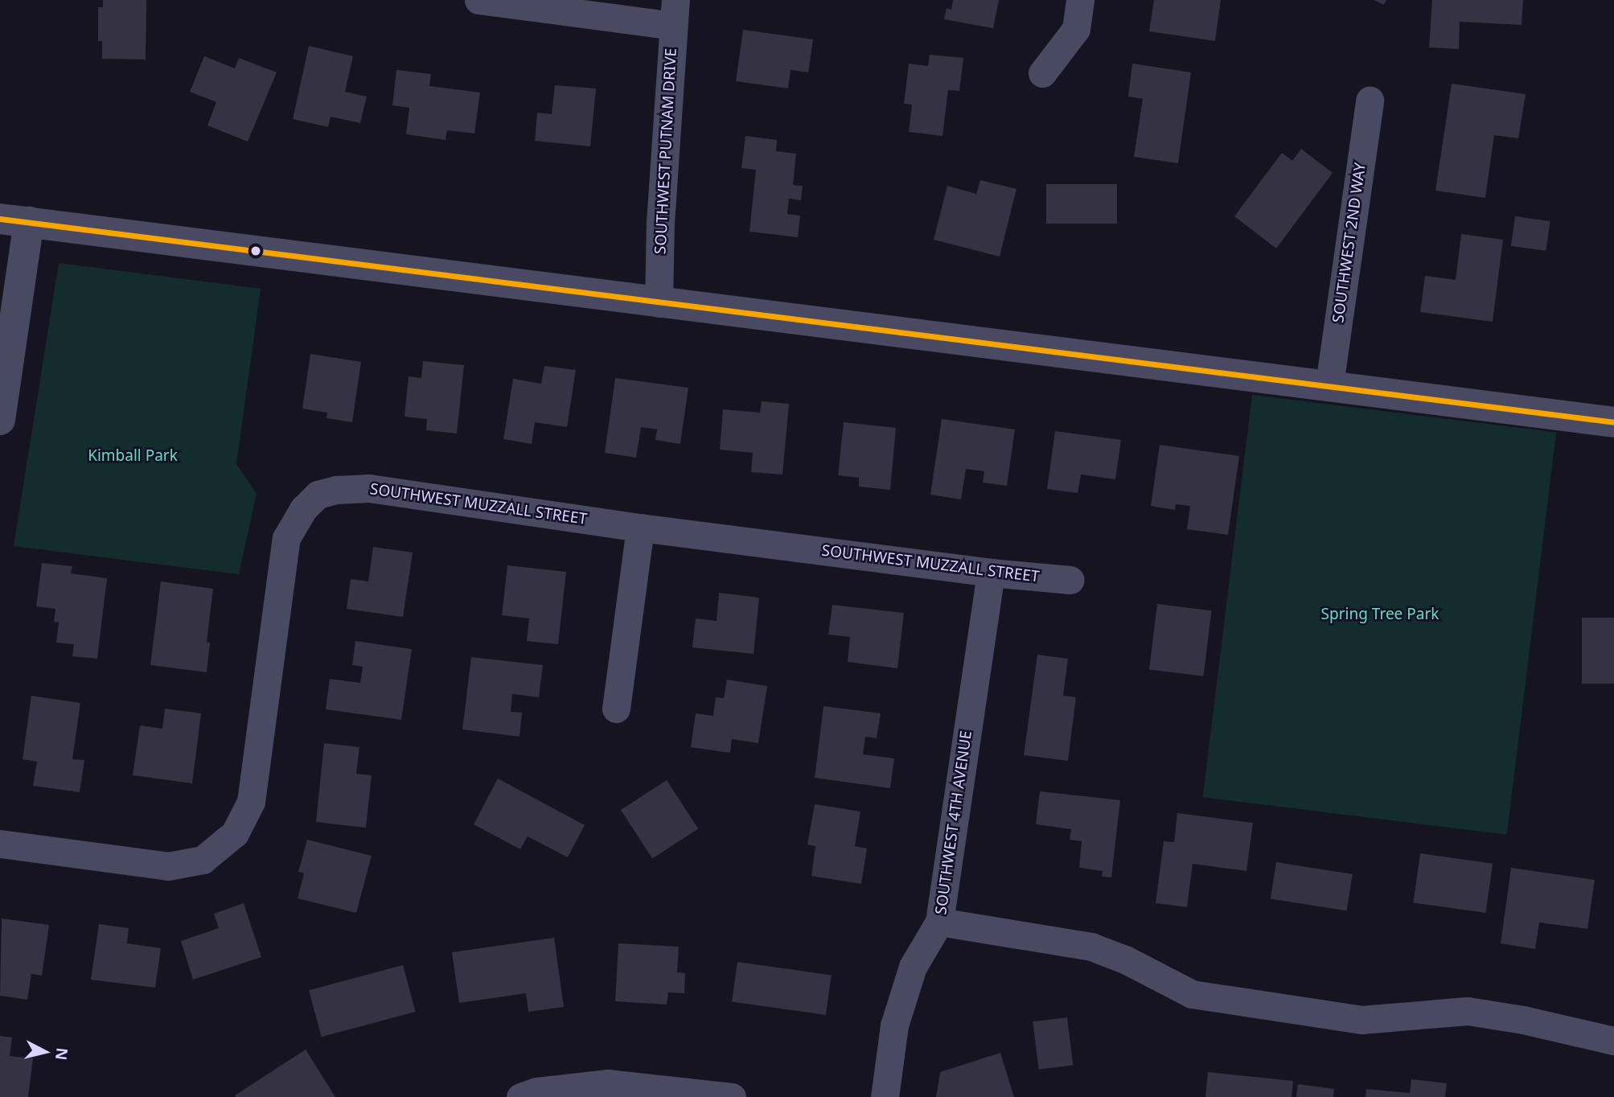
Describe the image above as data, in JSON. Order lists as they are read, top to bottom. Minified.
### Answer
{"streets":{"street":["SOUTHWEST PUTNAM DRIVE","SOUTHWEST 2ND WAY","SOUTHWEST MUZZALL STREET","SOUTHWEST 4TH AVENUE"]},"crossings":[["SOUTHWEST MUZZALL STREET","SOUTHWEST 4TH AVENUE"]],"parks":["Kimball Park","Spring Tree Park"],"north":"right"}
